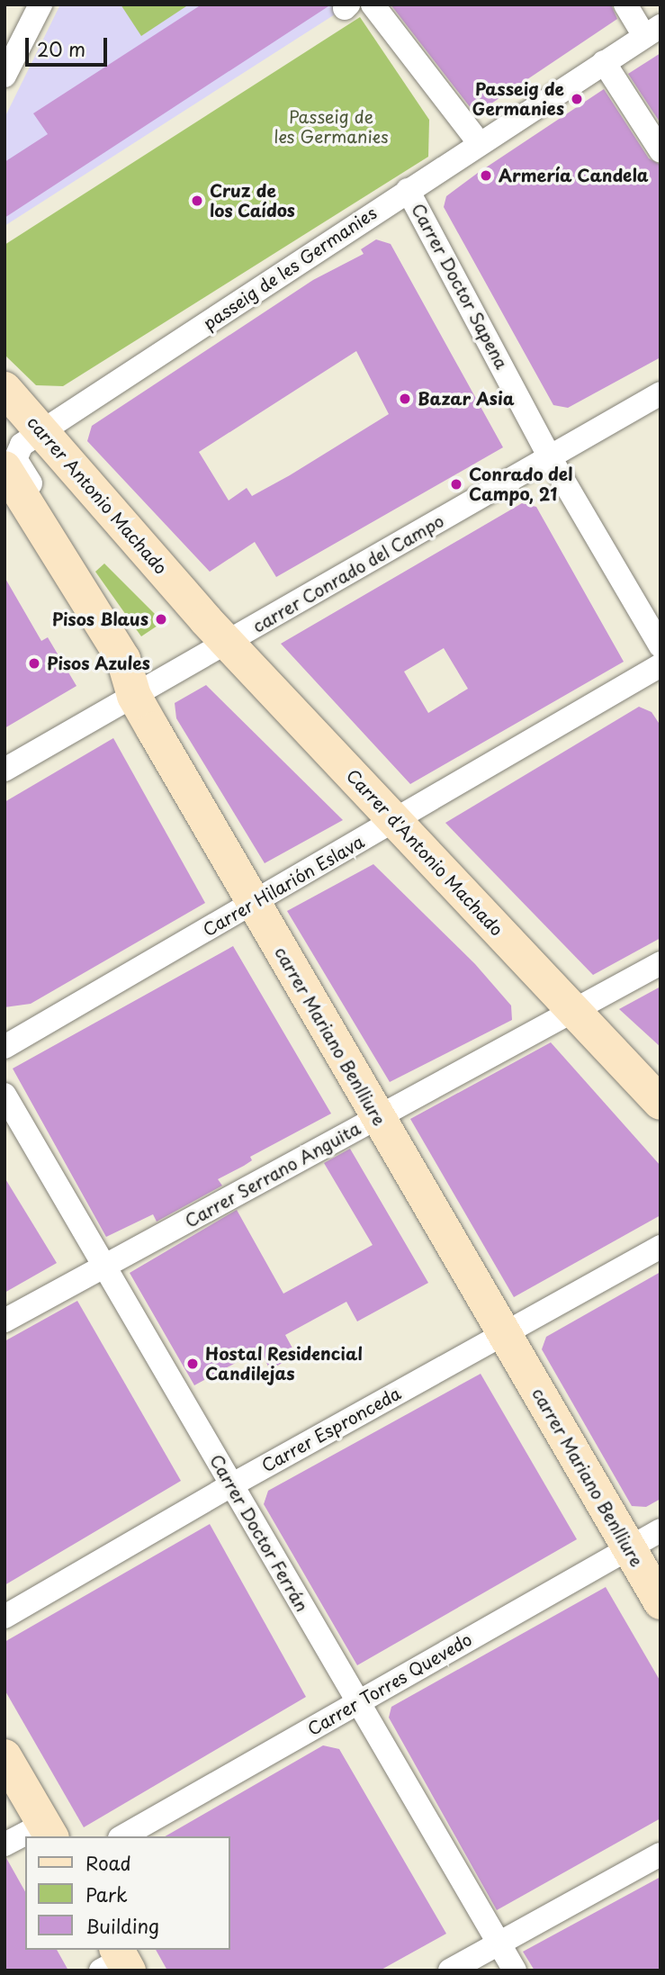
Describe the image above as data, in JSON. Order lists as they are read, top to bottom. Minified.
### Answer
{"streets":{"street":["passeig de les Germanies","Carrer Doctor Sapena","carrer Antonio Machado","carrer Conrado del Campo","Carrer d'Antonio Machado","Carrer Hilarión Eslava","carrer Mariano Benlliure","Carrer Serrano Anguita","Carrer Espronceda","Carrer Doctor Ferrán","Carrer Torres Quevedo"]},"crossings":[["passeig de les Germanies","Carrer Doctor Sapena"],["passeig de les Germanies","carrer Antonio Machado"],["passeig de les Germanies","carrer Mariano Benlliure"],["Carrer Doctor Sapena","carrer Conrado del Campo"],["carrer Antonio Machado","Carrer d'Antonio Machado"],["carrer Conrado del Campo","Carrer d'Antonio Machado"],["carrer Conrado del Campo","carrer Mariano Benlliure"],["Carrer d'Antonio Machado","Carrer Hilarión Eslava"],["Carrer d'Antonio Machado","Carrer Serrano Anguita"],["Carrer Hilarión Eslava","carrer Mariano Benlliure"],["carrer Mariano Benlliure","Carrer Serrano Anguita"],["carrer Mariano Benlliure","Carrer Espronceda"],["carrer Mariano Benlliure","Carrer Torres Quevedo"],["Carrer Serrano Anguita","Carrer Doctor Ferrán"],["Carrer Espronceda","Carrer Doctor Ferrán"],["Carrer Doctor Ferrán","Carrer Torres Quevedo"]],"parks":["Passeig de les Germanies"],"places":["Passeig de Germanies","Armería Candela","Cruz de los Caídos","Bazar Asia","Conrado del Campo, 21","Pisos Blaus","Pisos Azules","Hostal Residencial Candilejas"],"legend":["Road","Park","Building"],"scale_bar":"20 m"}
